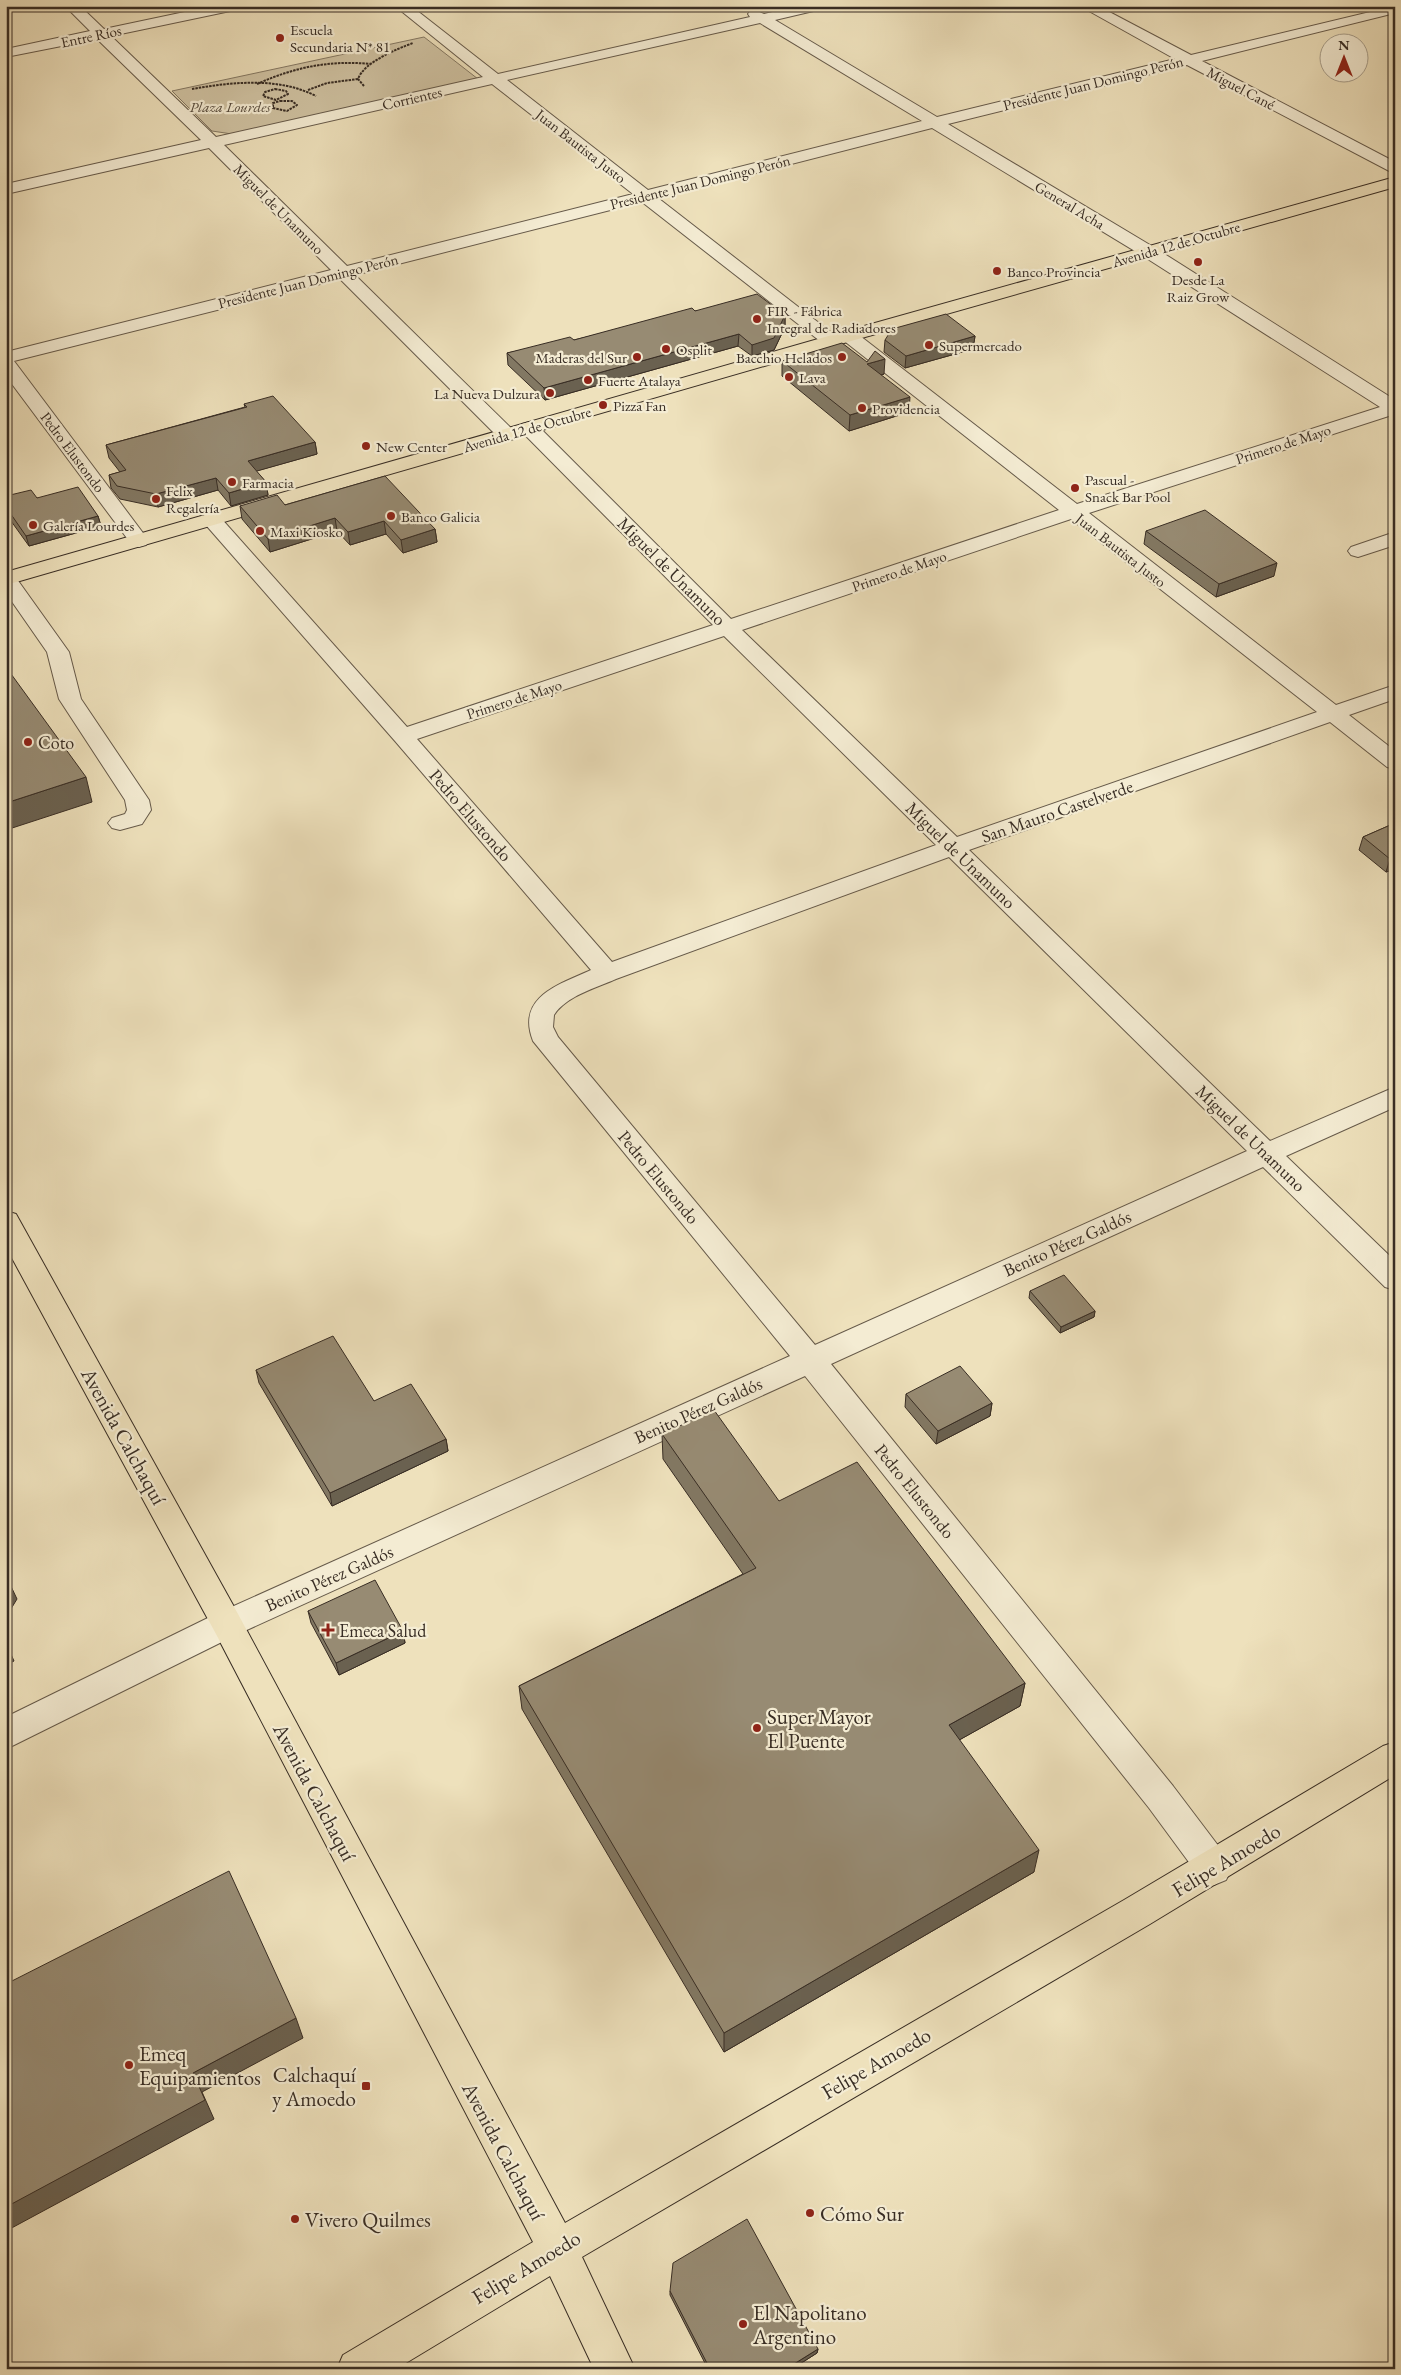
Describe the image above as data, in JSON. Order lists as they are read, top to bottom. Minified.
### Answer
{"streets":{"main road":["Avenida 12 de Octubre","Avenida Calchaquí","Felipe Amoedo"],"street":["Entre Ríos","Presidente Juan Domingo Perón","Miguel Cané","Corrientes","Juan Bautista Justo","General Acha","Miguel de Unamuno","Primero de Mayo","Pedro Elustondo","San Mauro Castelverde","Benito Pérez Galdós"]},"crossings":[["Entre Ríos","Miguel de Unamuno"],["Presidente Juan Domingo Perón","Miguel Cané"],["Presidente Juan Domingo Perón","Juan Bautista Justo"],["Presidente Juan Domingo Perón","General Acha"],["Presidente Juan Domingo Perón","Miguel de Unamuno"],["Corrientes","Juan Bautista Justo"],["Corrientes","General Acha"],["Corrientes","Miguel de Unamuno"],["Juan Bautista Justo","Avenida 12 de Octubre"],["Juan Bautista Justo","Primero de Mayo"],["Juan Bautista Justo","San Mauro Castelverde"],["General Acha","Avenida 12 de Octubre"],["General Acha","Primero de Mayo"],["Miguel de Unamuno","Avenida 12 de Octubre"],["Miguel de Unamuno","Primero de Mayo"],["Miguel de Unamuno","San Mauro Castelverde"],["Miguel de Unamuno","Benito Pérez Galdós"],["Avenida 12 de Octubre","Pedro Elustondo"],["Primero de Mayo","Pedro Elustondo"],["Pedro Elustondo","San Mauro Castelverde"],["Pedro Elustondo","Benito Pérez Galdós"],["Pedro Elustondo","Felipe Amoedo"],["Benito Pérez Galdós","Avenida Calchaquí"],["Avenida Calchaquí","Felipe Amoedo"]],"parks":["Plaza Lourdes"],"places":{"other":["Escuela Secundaria N* 81","Desde La Raiz Grow","Banco Provincia","FIR - Fábrica Integral de Radiadores","Supermercado","Osplit","Maderas del Sur","Bacchio Helados","Lava","Fuerte Atalaya","La Nueva Dulzura","Pizza Fan","Providencia","New Center","Farmacia","Pascual - Snack Bar Pool","Felix Regalería","Banco Galicia","Galería Lourdes","Maxi Kiosko","Coto","Super Mayor El Puente","Emeq Equipamientos","Cómo Sur","Vivero Quilmes","El Napolitano Argentino"],"health":["Emeca Salud"],"transit":["Calchaquí y Amoedo"]},"north":"top"}
